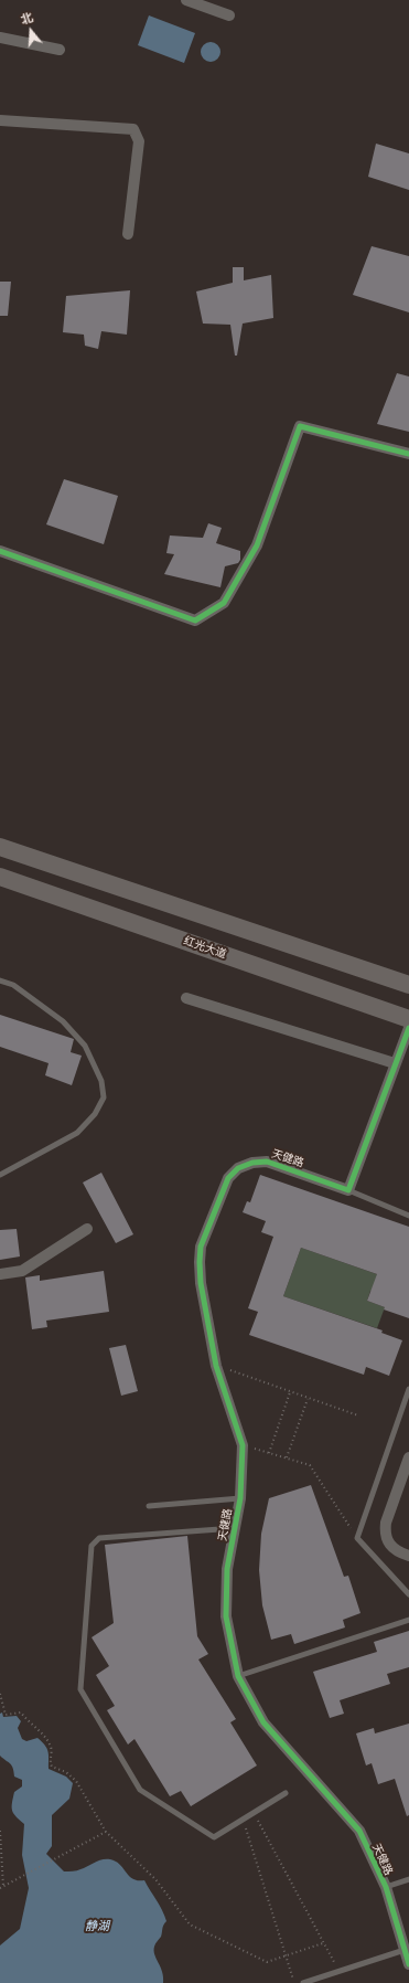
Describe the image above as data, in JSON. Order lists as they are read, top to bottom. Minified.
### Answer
{"streets":{"main road":["红光大道"],"street":["天健路"]},"water":["静湖"],"north":"top"}
